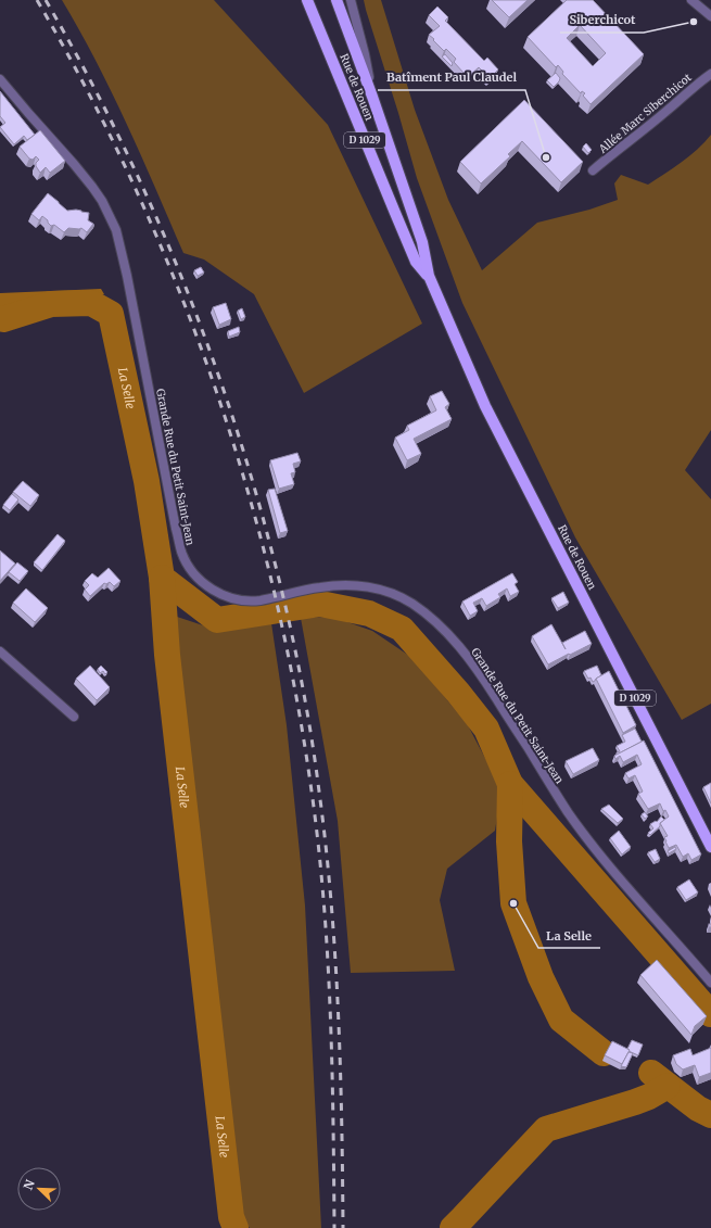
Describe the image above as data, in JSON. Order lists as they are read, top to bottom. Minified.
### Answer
{"streets":{"main road":["Rue de Rouen","D 1029"],"street":["Allée Marc Siberchicot","Grande Rue du Petit Saint-Jean"]},"water":["La Selle"],"places":["Siberchicot","Batîment Paul Claudel","La Selle"],"north":"top left"}
